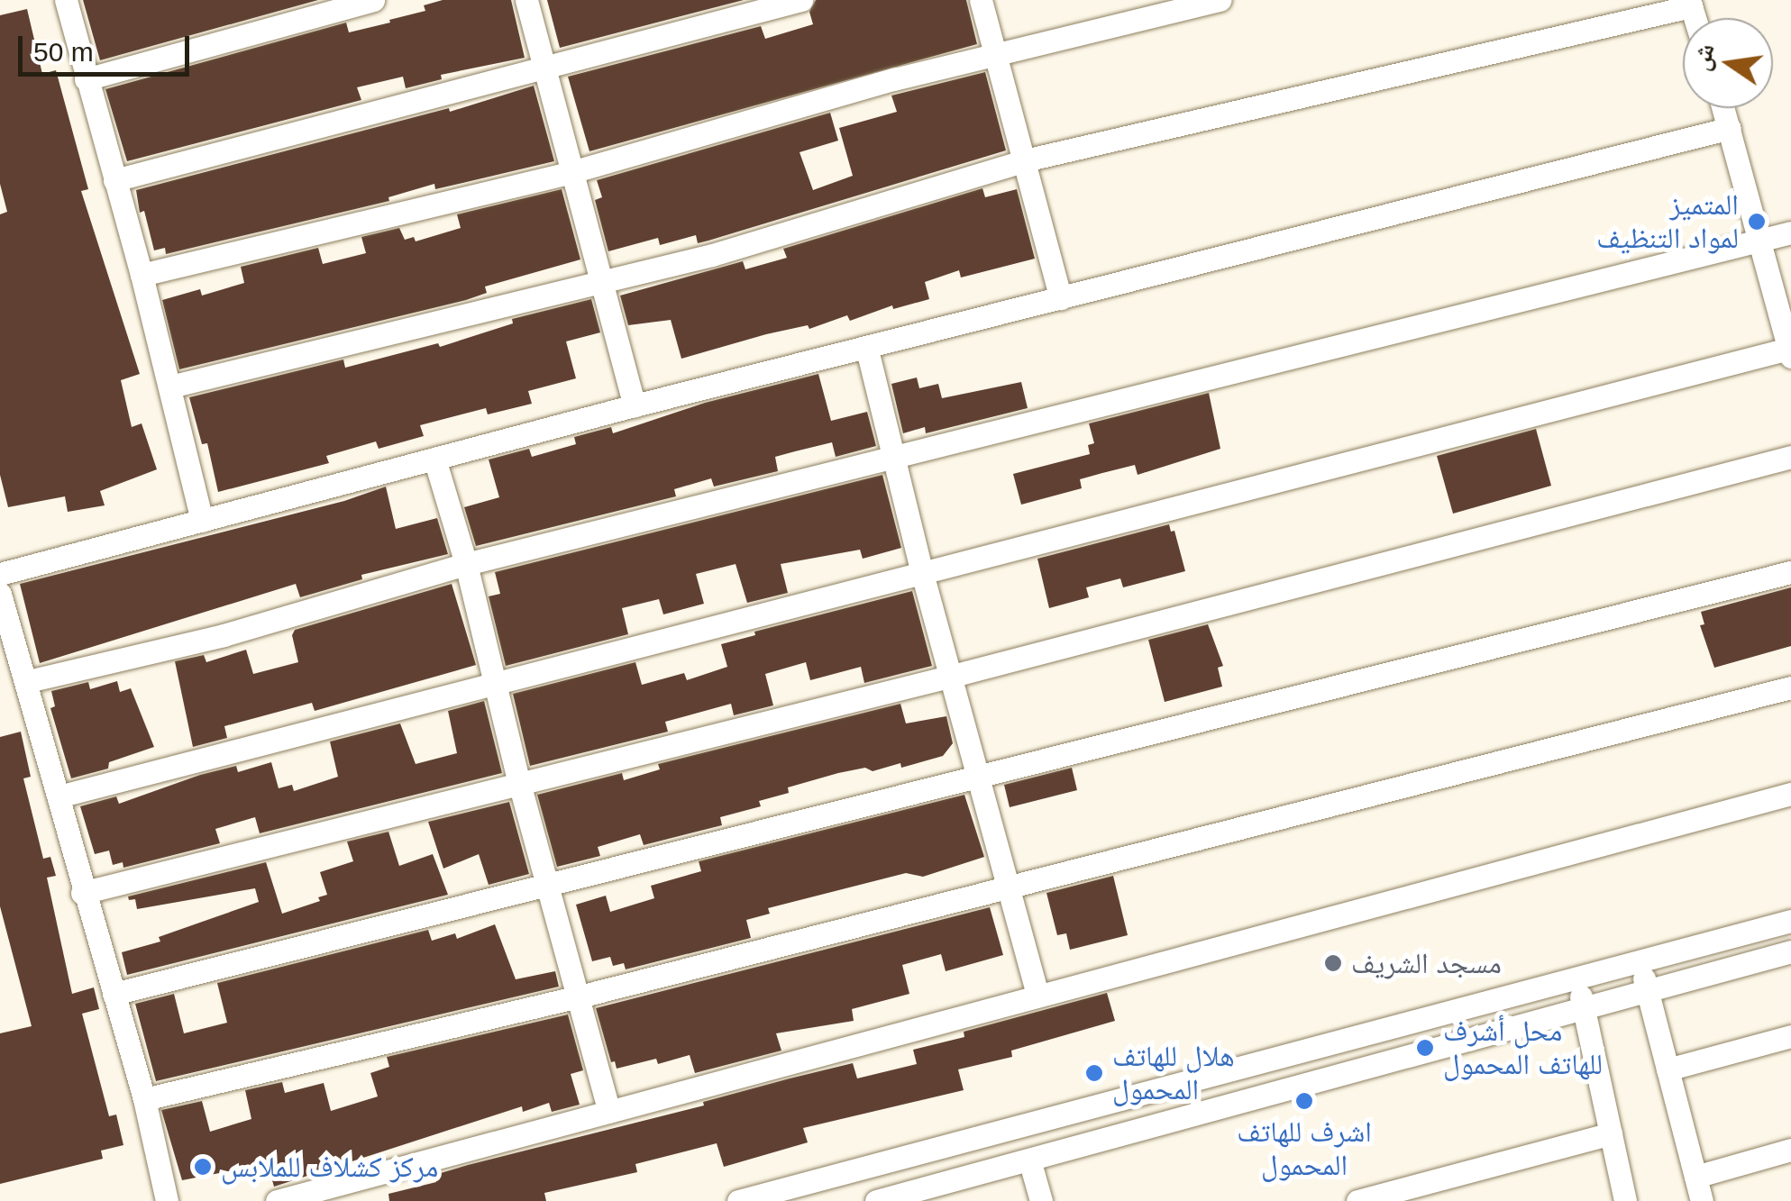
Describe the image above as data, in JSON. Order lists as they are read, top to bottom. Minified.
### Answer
{"places":["المتميز لمواد التنظيف","مسجد الشريف","محل أشرف للهاتف المحمول","هلال للهاتف المحمول","اشرف للهاتف المحمول","مركز كشلاف للملابس"],"scale_bar":"50 m","north":"left"}
